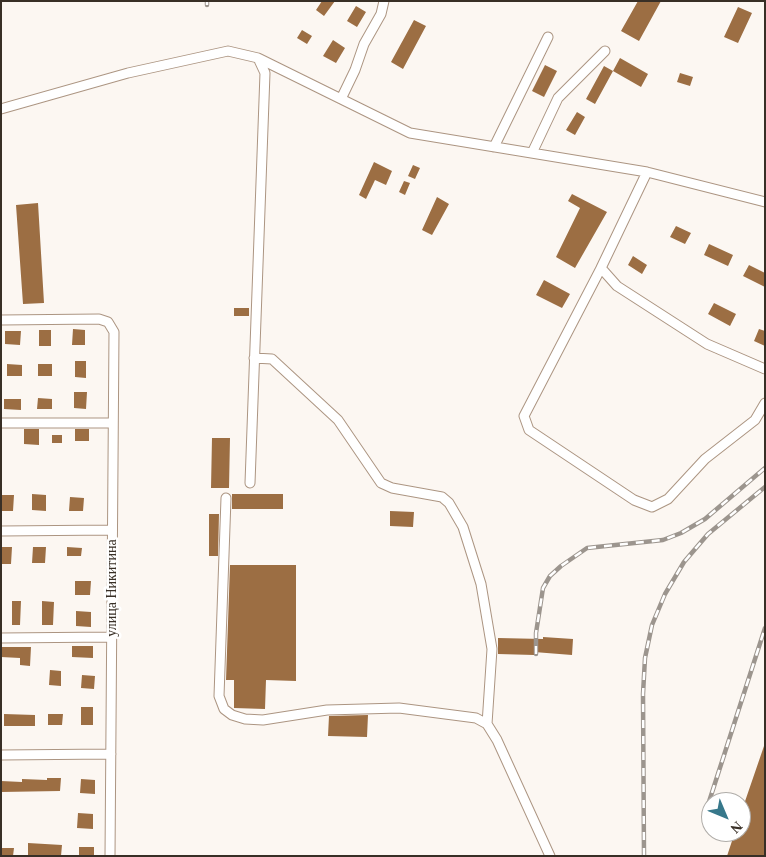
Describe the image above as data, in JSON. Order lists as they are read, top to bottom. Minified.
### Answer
{"streets":{"street":["улица Никитина"]},"north":"bottom right"}
